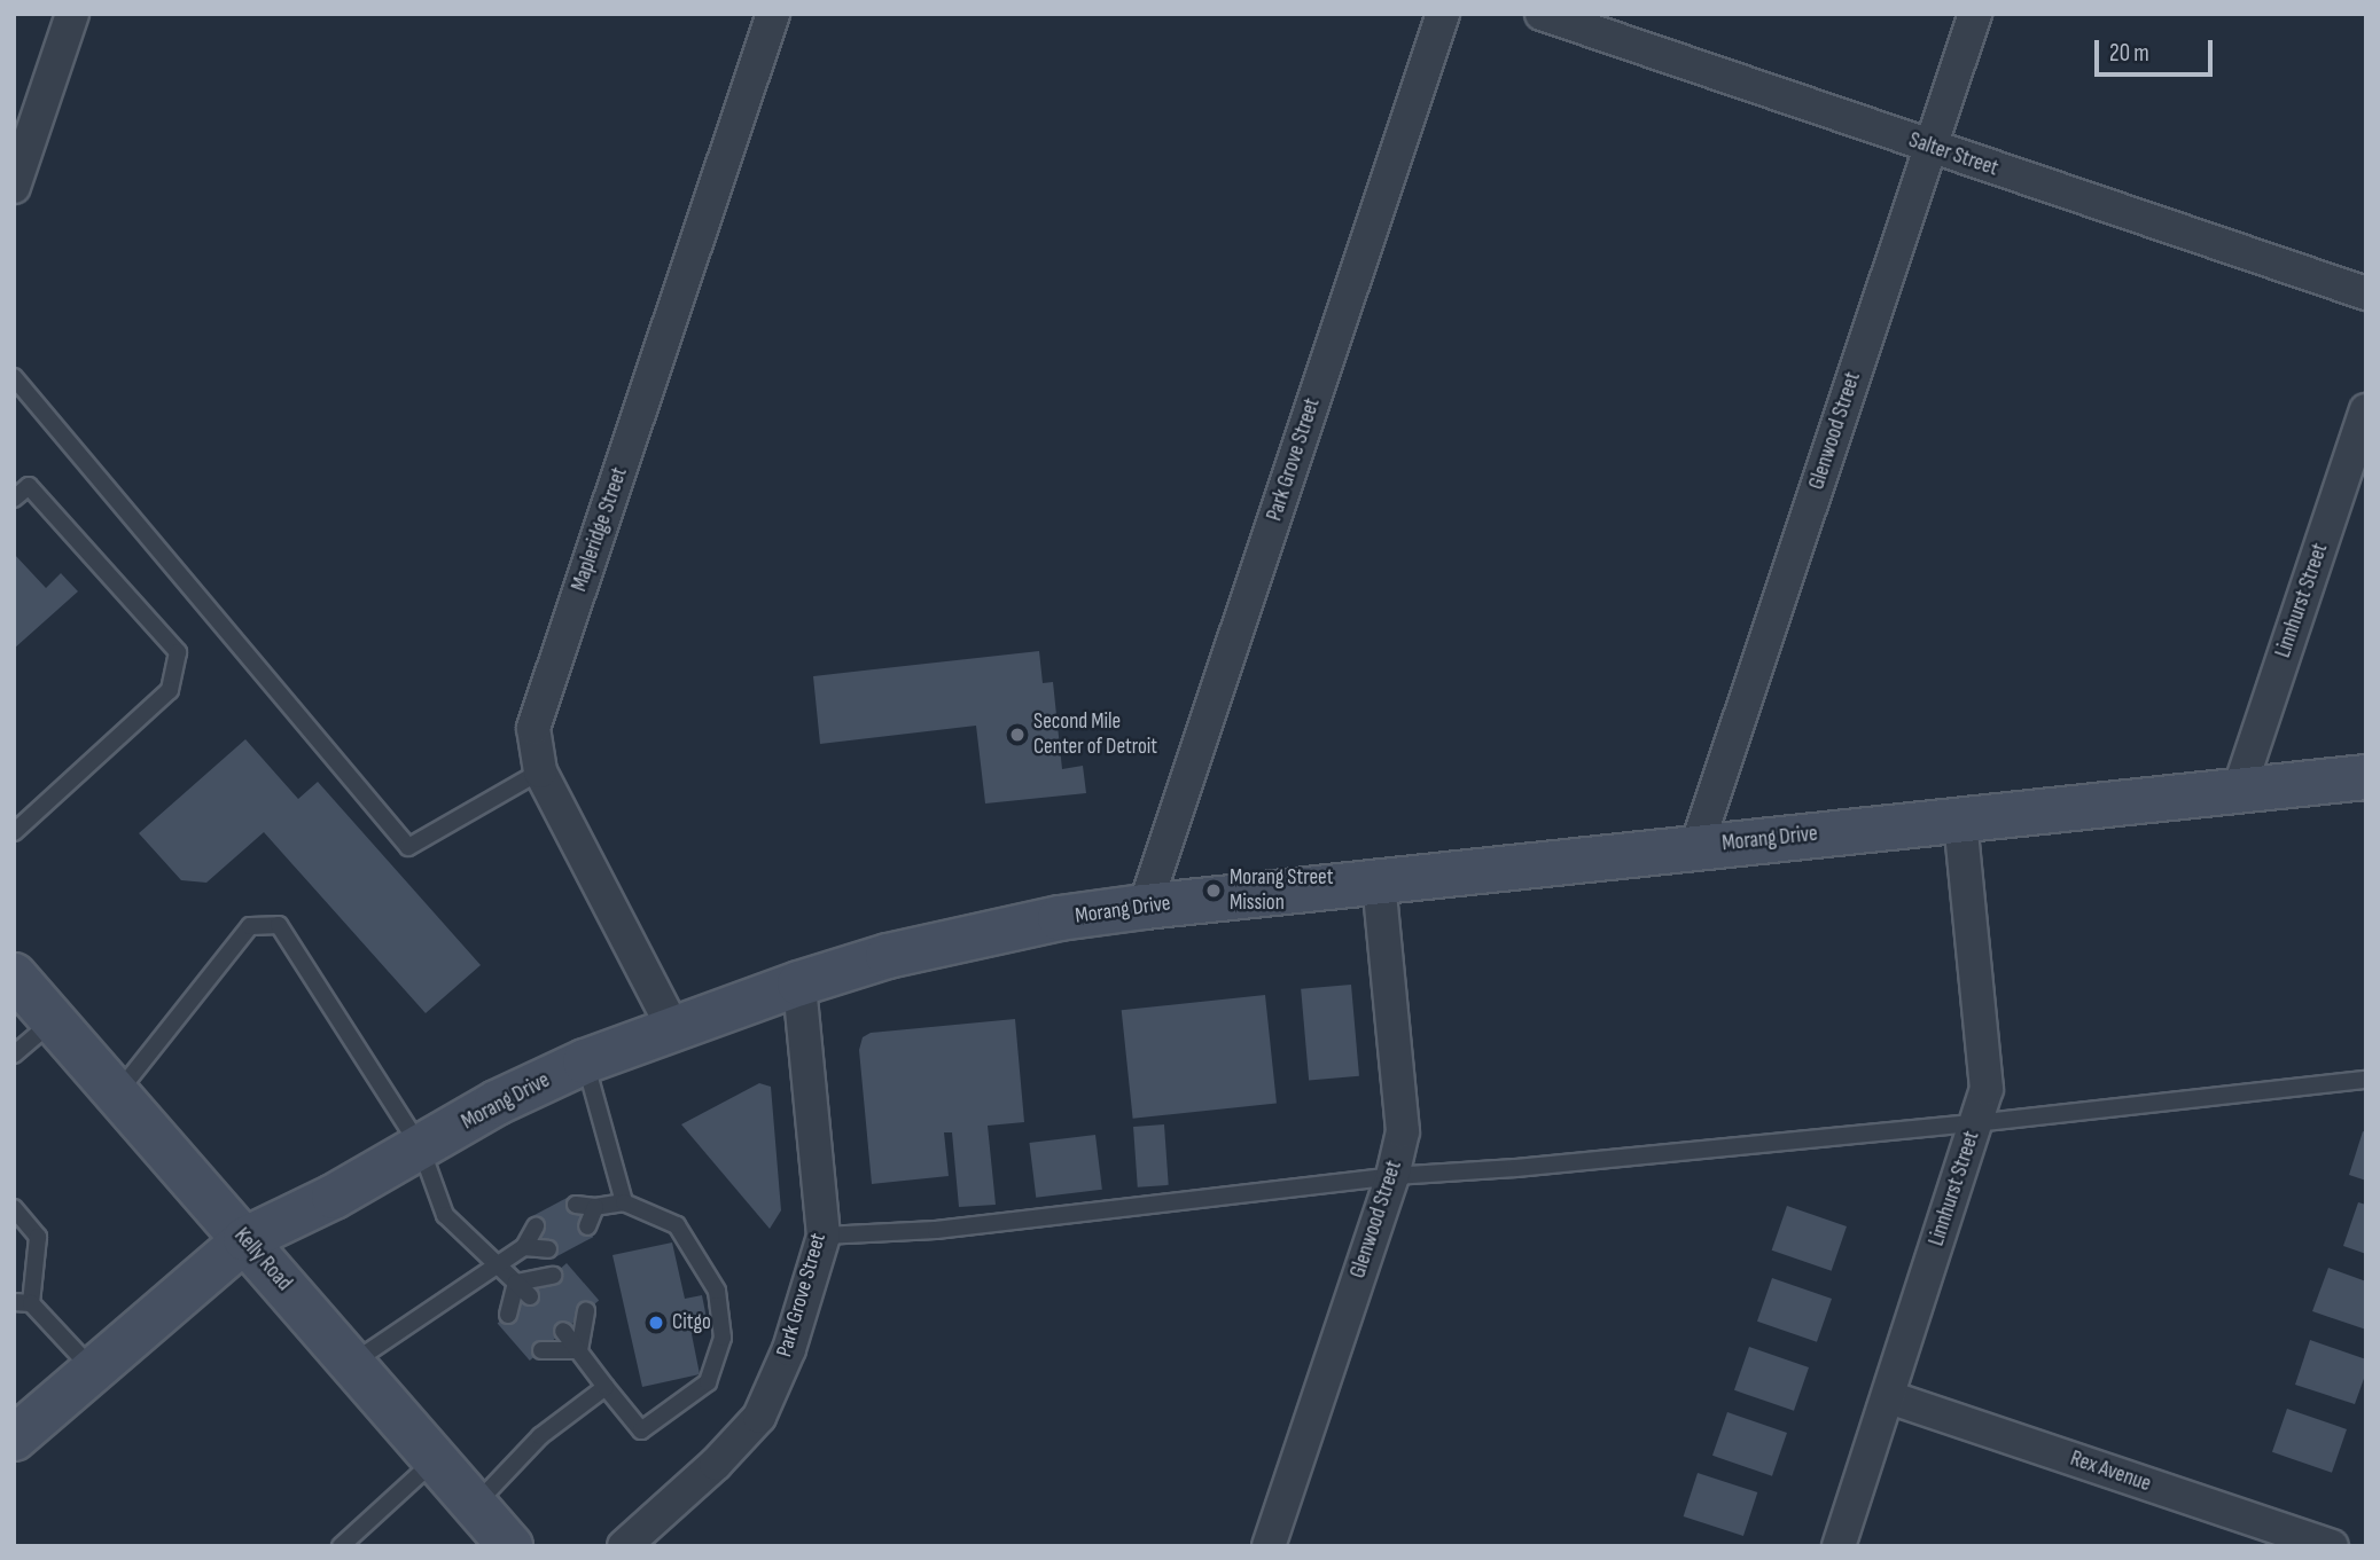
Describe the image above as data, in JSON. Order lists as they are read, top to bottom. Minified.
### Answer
{"streets":{"street":["Salter Street","Glenwood Street","Park Grove Street","Mapleridge Street","Linnhurst Street","Morang Drive","Kelly Road","Rex Avenue"]},"crossings":[["Salter Street","Glenwood Street"],["Glenwood Street","Morang Drive"],["Park Grove Street","Morang Drive"],["Mapleridge Street","Morang Drive"],["Linnhurst Street","Morang Drive"],["Linnhurst Street","Rex Avenue"],["Morang Drive","Kelly Road"]],"places":["Second Mile Center of Detroit","Morang Street Mission","Citgo"],"scale_bar":"20 m"}
